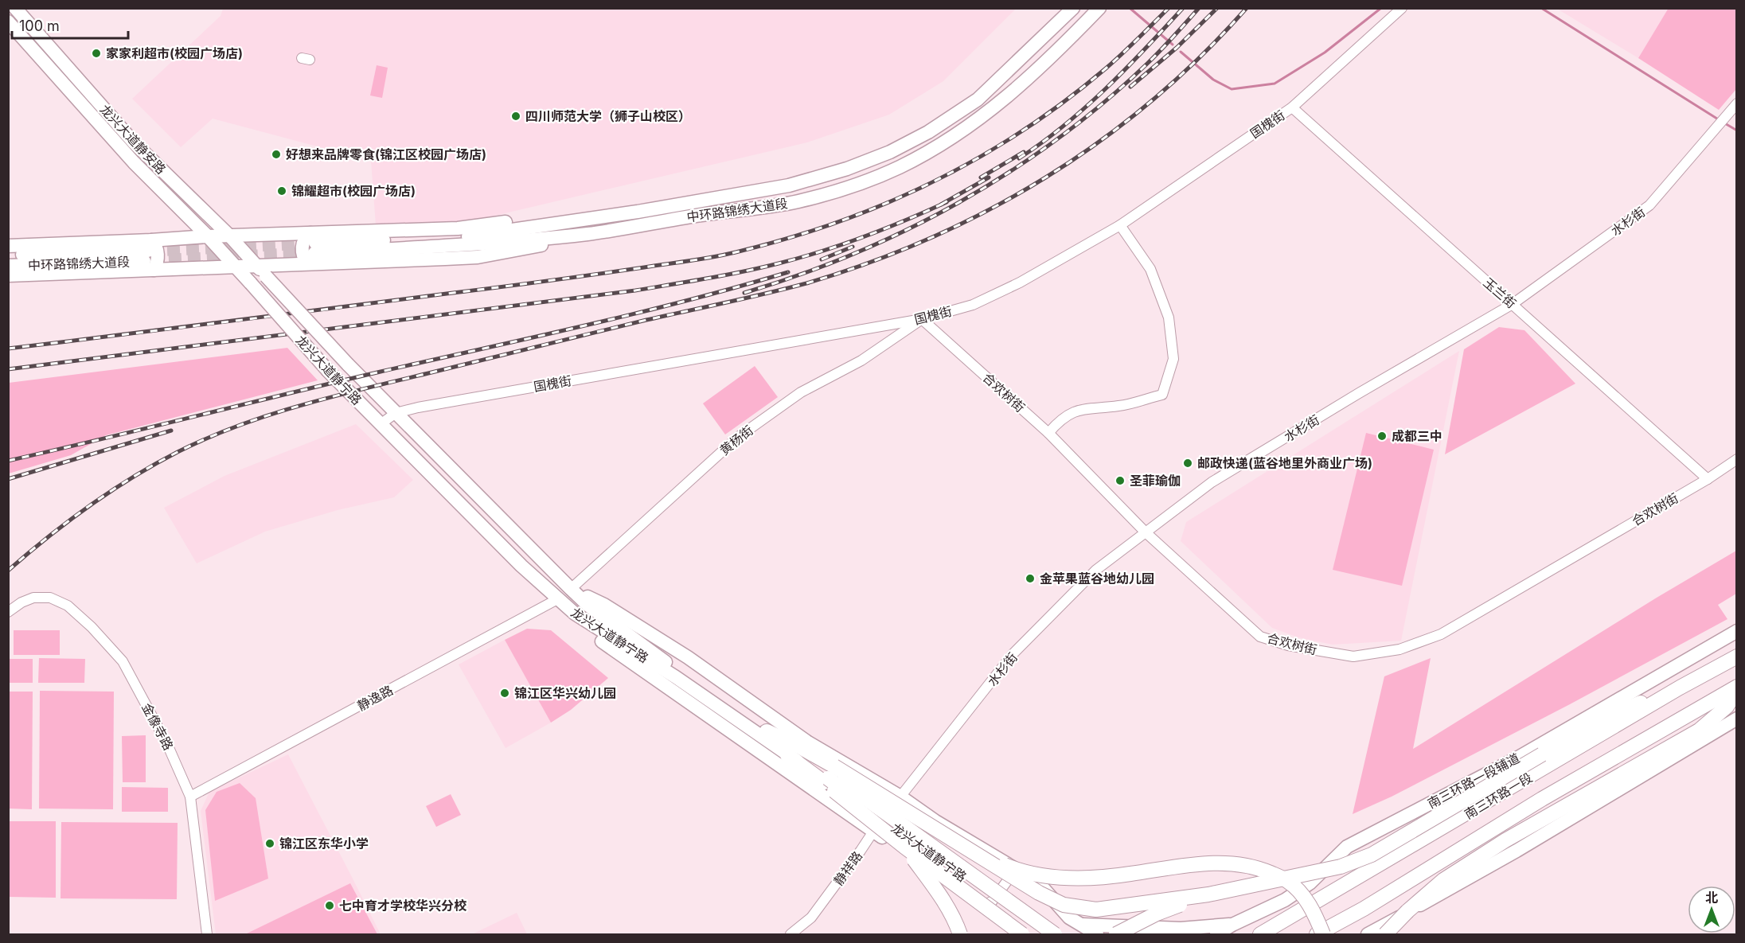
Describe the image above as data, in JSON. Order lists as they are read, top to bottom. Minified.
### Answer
{"streets":{"highway":["龙兴大道静宁路","南三环路一段"],"main road":["龙兴大道静安路","中环路锦绣大道段","南三环路一段辅道"],"street":["国槐街","水杉街","玉兰街","合欢树街","黄杨街","静逸路","金像寺路","静祥路"]},"crossings":[["国槐街","玉兰街"],["国槐街","龙兴大道静宁路"],["国槐街","合欢树街"],["国槐街","黄杨街"],["龙兴大道静安路","龙兴大道静宁路"],["水杉街","玉兰街"],["水杉街","合欢树街"],["水杉街","静祥路"],["玉兰街","合欢树街"],["龙兴大道静宁路","黄杨街"],["龙兴大道静宁路","静逸路"],["合欢树街","黄杨街"],["静逸路","金像寺路"]],"places":["家家利超市(校园广场店)","四川师范大学（狮子山校区）","好想来品牌零食(锦江区校园广场店)","锦耀超市(校园广场店)","成都三中","邮政快递(蓝谷地里外商业广场)","圣菲瑜伽","金苹果蓝谷地幼儿园","锦江区华兴幼儿园","锦江区东华小学","七中育才学校华兴分校"],"scale_bar":"100 m","north":"top"}
